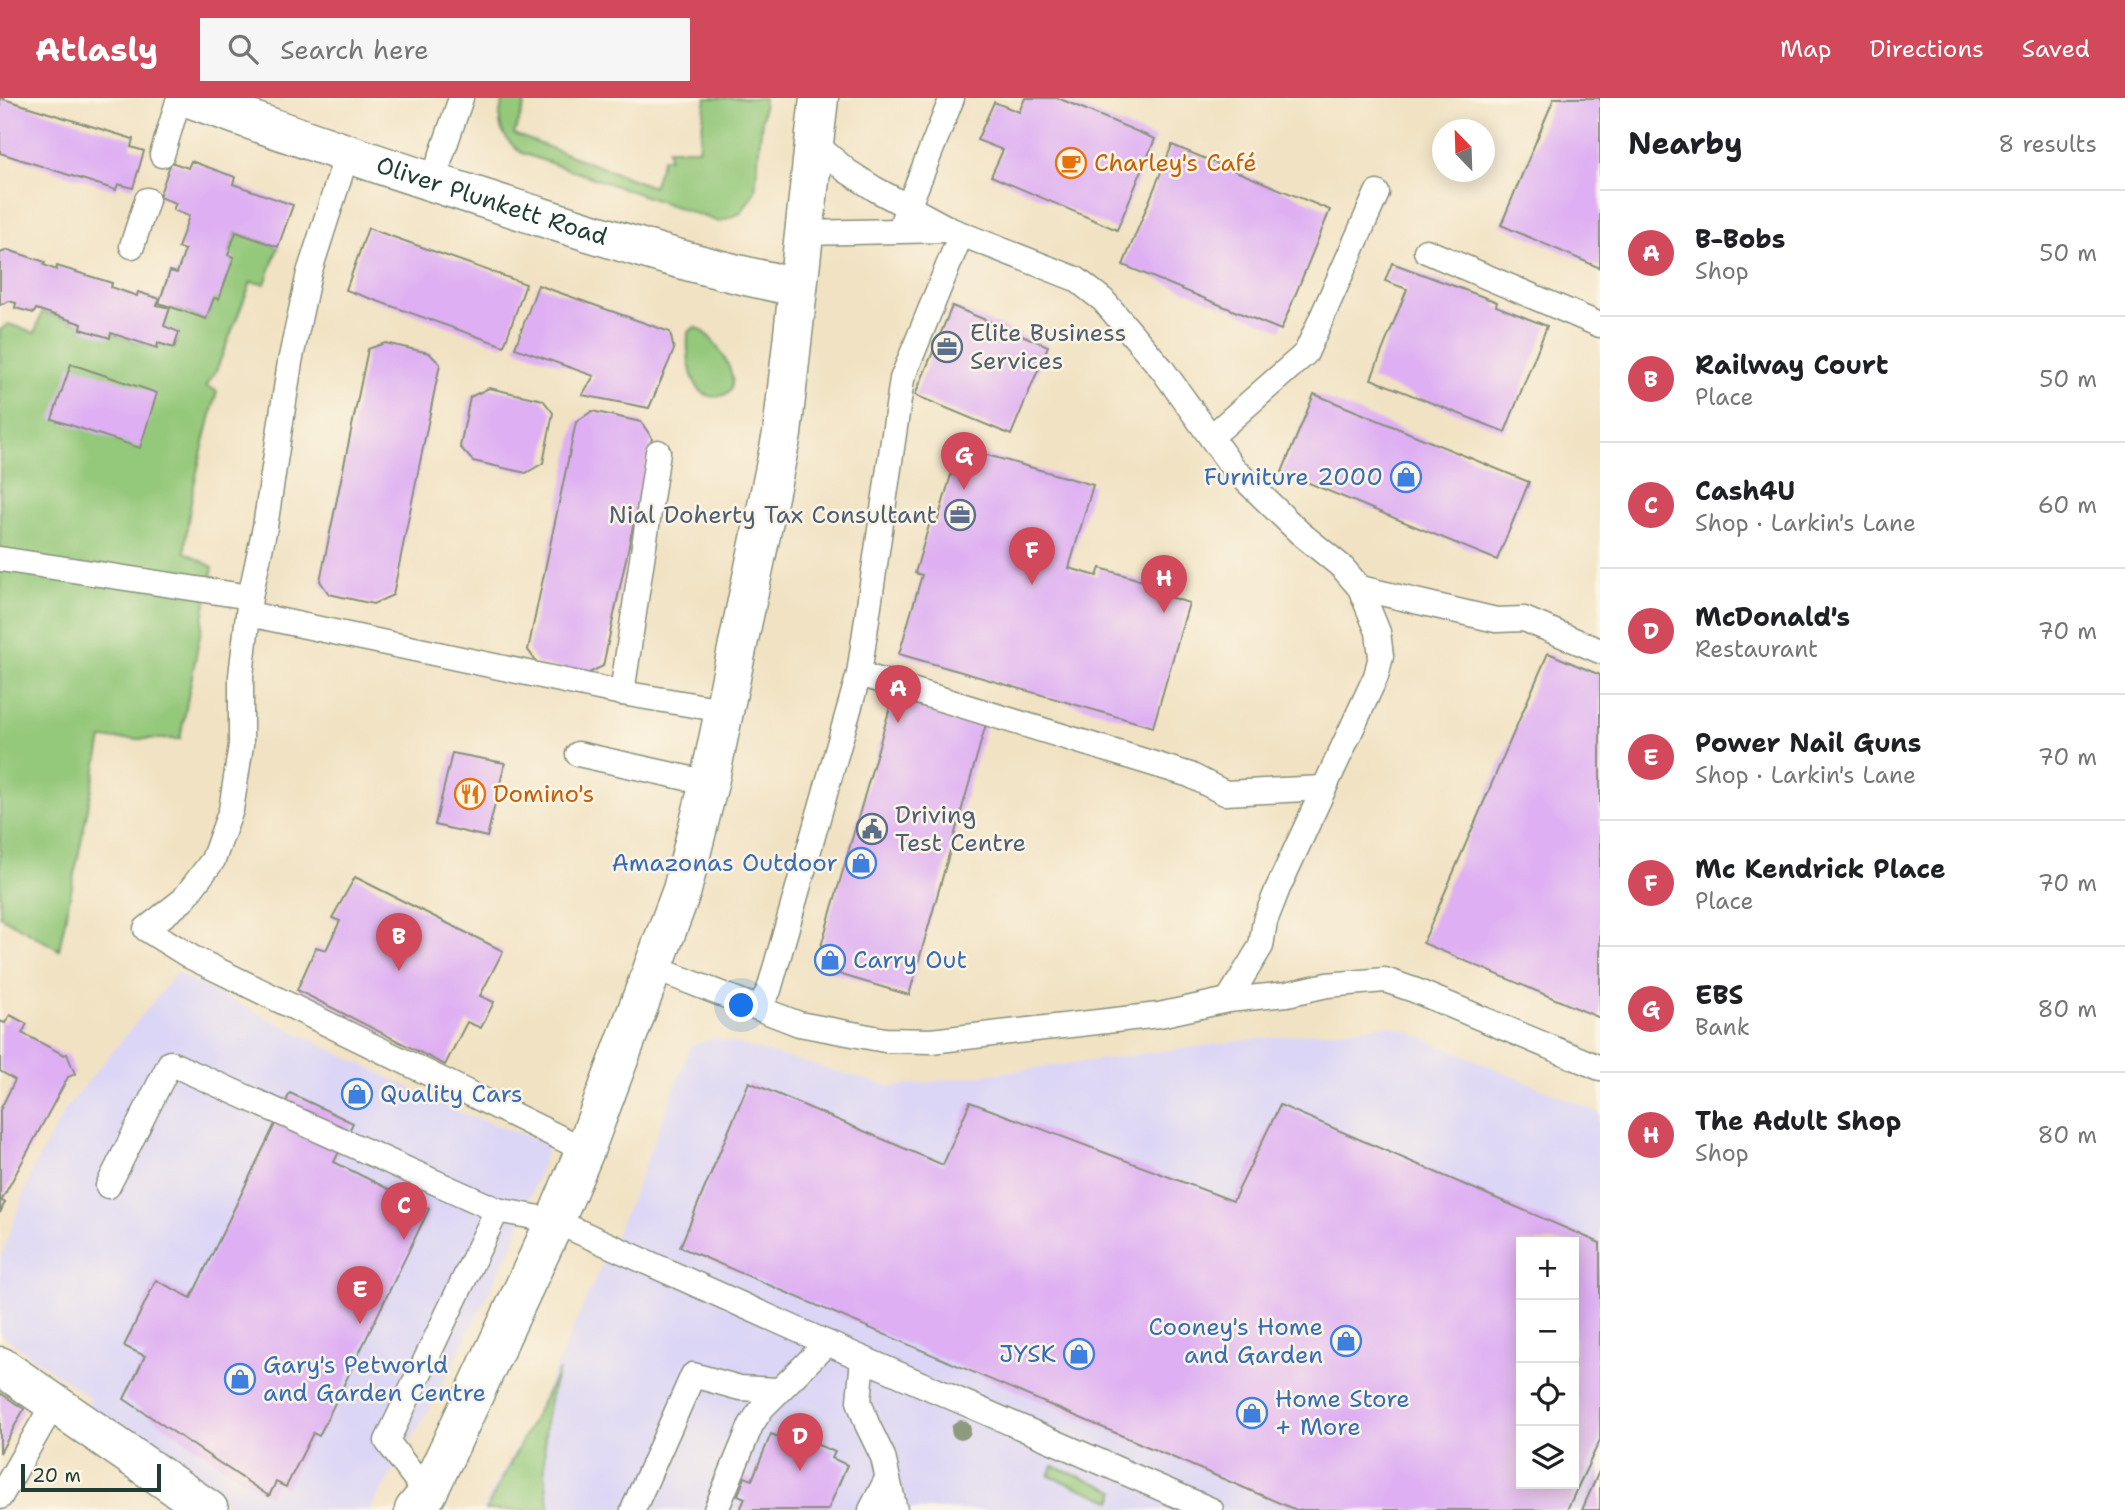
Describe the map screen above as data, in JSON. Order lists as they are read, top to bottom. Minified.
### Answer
{"streets":{"main road":["Oliver Plunkett Road"]},"places":{"cafe":["Charley's Café"],"office":["Elite Business Services","Nial Doherty Tax Consultant"],"shop":["Furniture 2000","Amazonas Outdoor","Carry Out","Quality Cars","Cooney's Home and Garden","JYSK","Gary's Petworld and Garden Centre","Home Store + More"],"restaurant":["Domino's"],"public building":["Driving Test Centre"]},"scale_bar":"20 m","north":"top left","page":{"header":"Atlasly","search":"Search here","nav":["Map","Directions","Saved"],"heading":["Nearby","8 results"],"list":[{"mark":"A","name":"B-Bobs","note":"Shop","value":"50 m"},{"mark":"B","name":"Railway Court","note":"Place","value":"50 m"},{"mark":"C","name":"Cash4U","note":"Shop · Larkin's Lane","value":"60 m"},{"mark":"D","name":"McDonald's","note":"Restaurant","value":"70 m"},{"mark":"E","name":"Power Nail Guns","note":"Shop · Larkin's Lane","value":"70 m"},{"mark":"F","name":"Mc Kendrick Place","note":"Place","value":"70 m"},{"mark":"G","name":"EBS","note":"Bank","value":"80 m"},{"mark":"H","name":"The Adult Shop","note":"Shop","value":"80 m"}],"pins":["G","F","H","A","B","C","E","D"],"map_buttons":["+","−"],"scale":"20 m"}}
